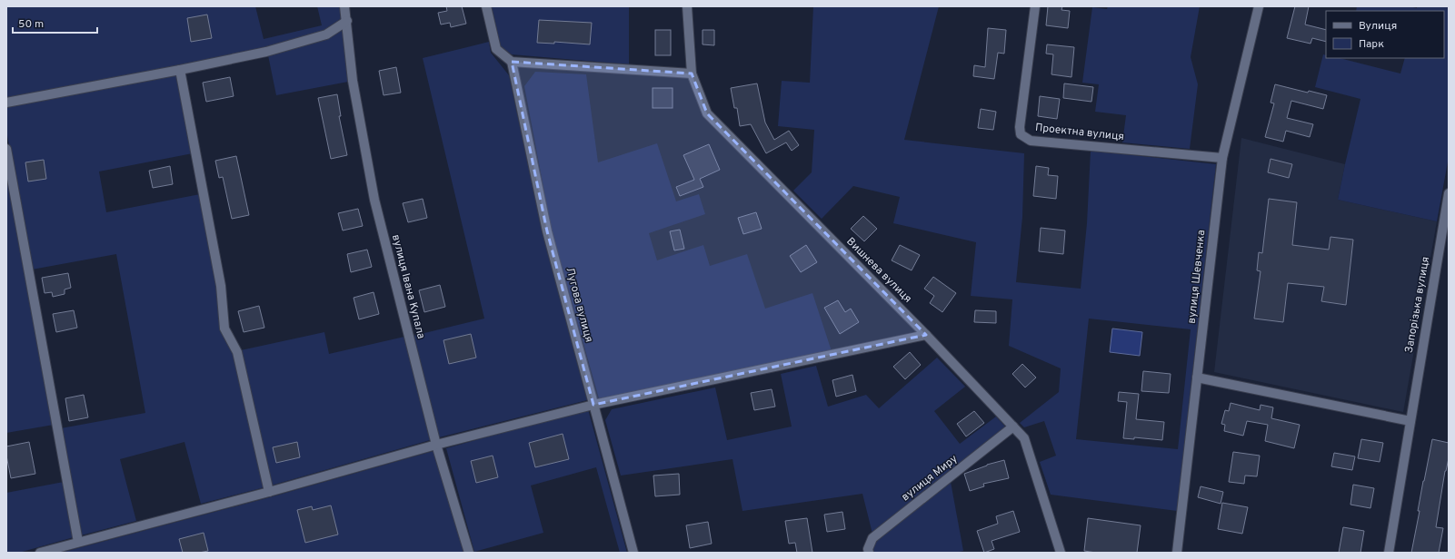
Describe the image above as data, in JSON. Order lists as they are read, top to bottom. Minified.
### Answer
{"streets":{"street":["Проектна вулиця","Вишнева вулиця","вулиця Шевченка","вулиця Івана Купала","Лугова вулиця","Запорізька вулиця","вулиця Миру"]},"crossings":[["Проектна вулиця","вулиця Шевченка"],["Вишнева вулиця","вулиця Миру"]],"legend":["Вулиця","Парк"],"scale_bar":"50 m"}
